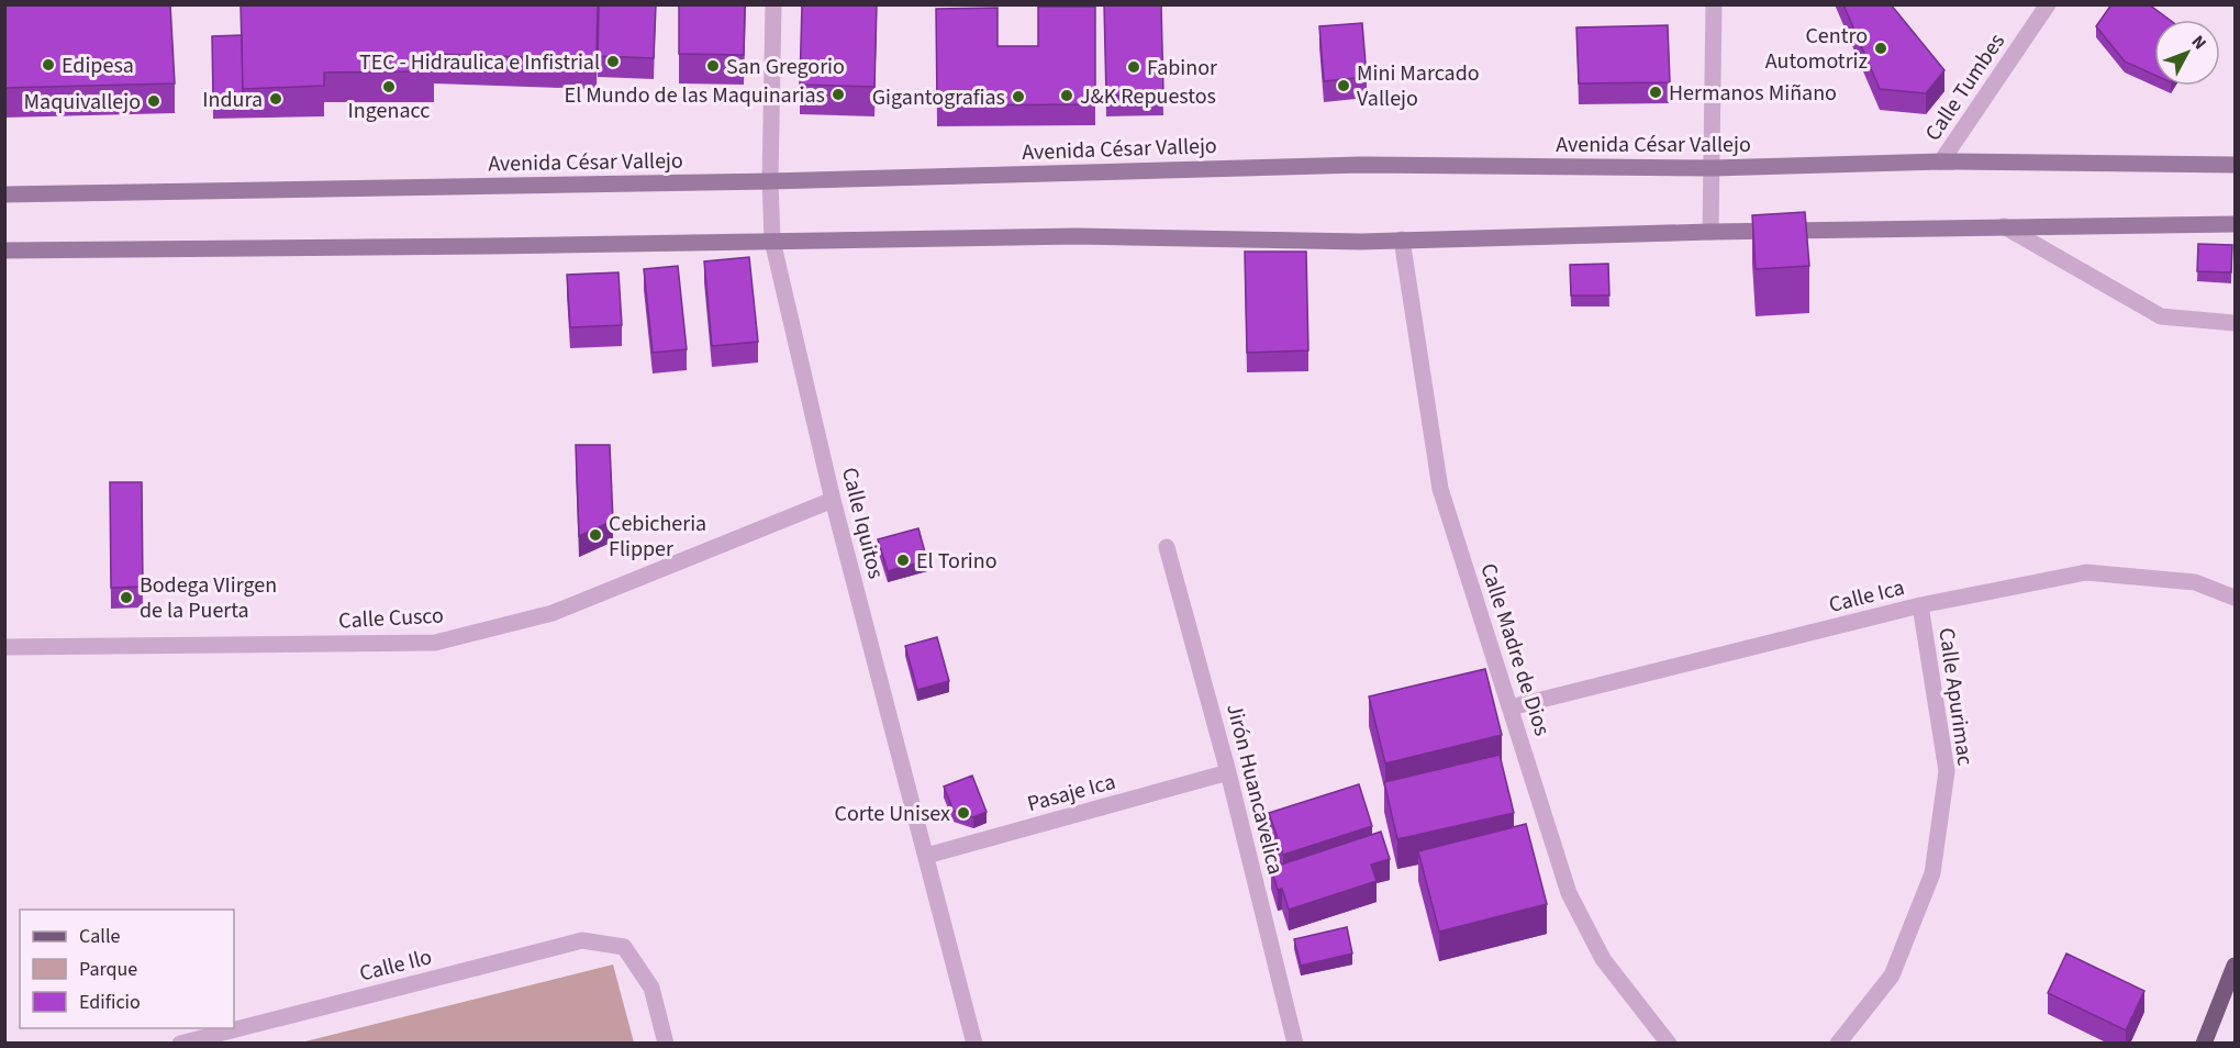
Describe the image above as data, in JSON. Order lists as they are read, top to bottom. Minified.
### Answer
{"streets":{"main road":["Avenida César Vallejo"],"street":["Calle Tumbes","Calle Iquitos","Calle Ica","Calle Cusco","Calle Madre de Dios","Calle Apurimac","Jirón Huancavelica","Pasaje Ica","Calle Ilo"]},"crossings":[["Calle Tumbes","Avenida César Vallejo"],["Avenida César Vallejo","Calle Iquitos"],["Calle Iquitos","Calle Cusco"],["Calle Iquitos","Pasaje Ica"],["Calle Ica","Calle Madre de Dios"],["Calle Ica","Calle Apurimac"],["Jirón Huancavelica","Pasaje Ica"]],"places":["Centro Automotriz","TEC - Hidraulica e Infistrial","Edipesa","San Gregorio","Fabinor","Mini Marcado Vallejo","Ingenacc","Hermanos Miñano","El Mundo de las Maquinarias","J&K Repuestos","Gigantografias","Indura","Maquivallejo","Cebicheria Flipper","El Torino","Bodega VIirgen de la Puerta","Corte Unisex"],"legend":["Calle","Parque","Edificio"],"north":"top right"}
